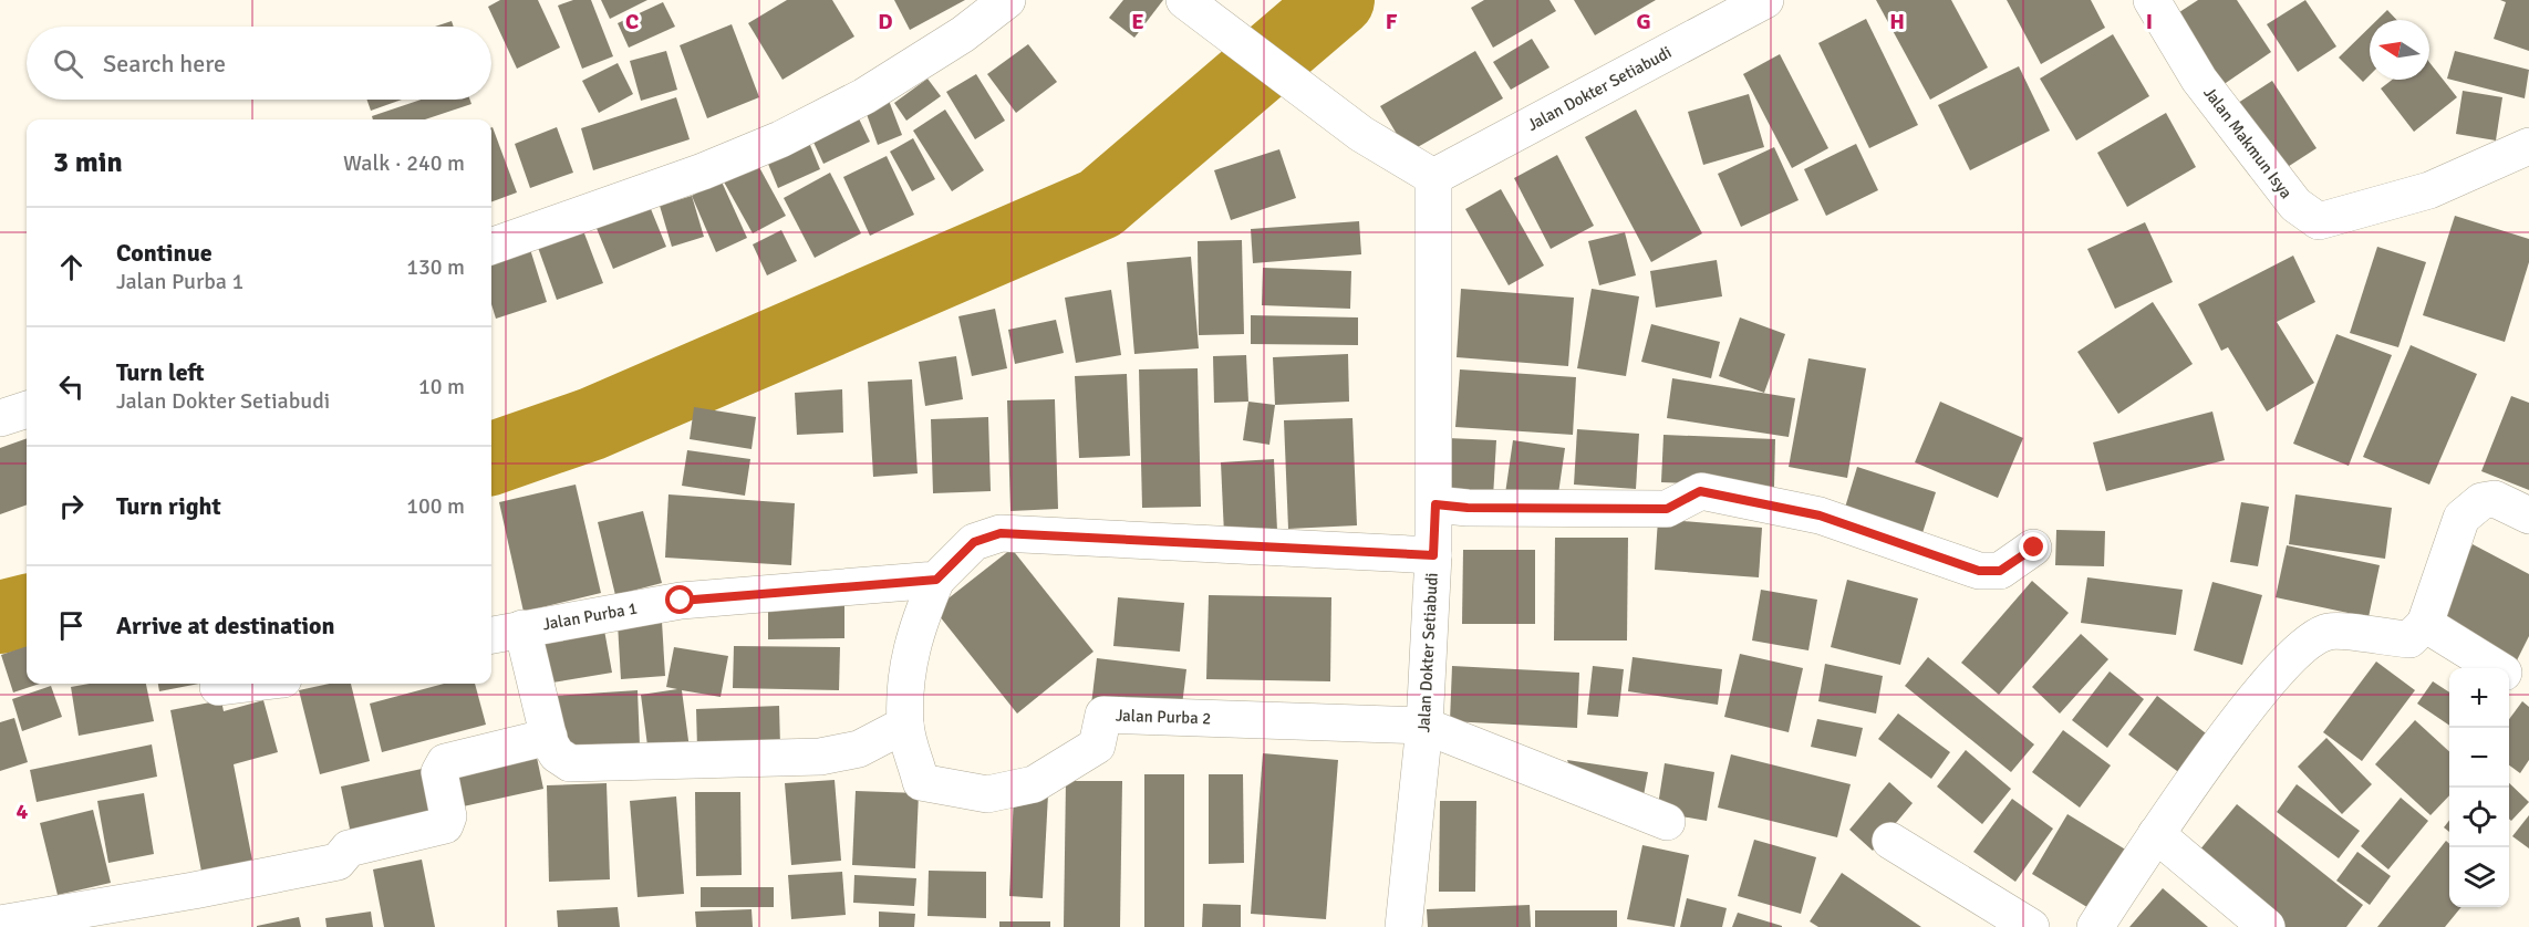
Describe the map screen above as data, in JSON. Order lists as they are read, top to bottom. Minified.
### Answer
{"streets":{"street":["Jalan Dokter Setiabudi","Jalan Makmun Isya","Jalan Purba 1","Jalan Purba 2"]},"crossings":[["Jalan Dokter Setiabudi","Jalan Purba 2"]],"north":"left","page":{"search":"Search here","heading":["3 min","Walk · 240 m"],"list":[["Continue","Jalan Purba 1","130 m"],["Turn left","Jalan Dokter Setiabudi","10 m"],["Turn right","100 m"],"Arrive at destination"],"map_buttons":["+","−"]},"grid":{"columns":["C","D","E","F","G","H","I"],"rows":["4"]}}
